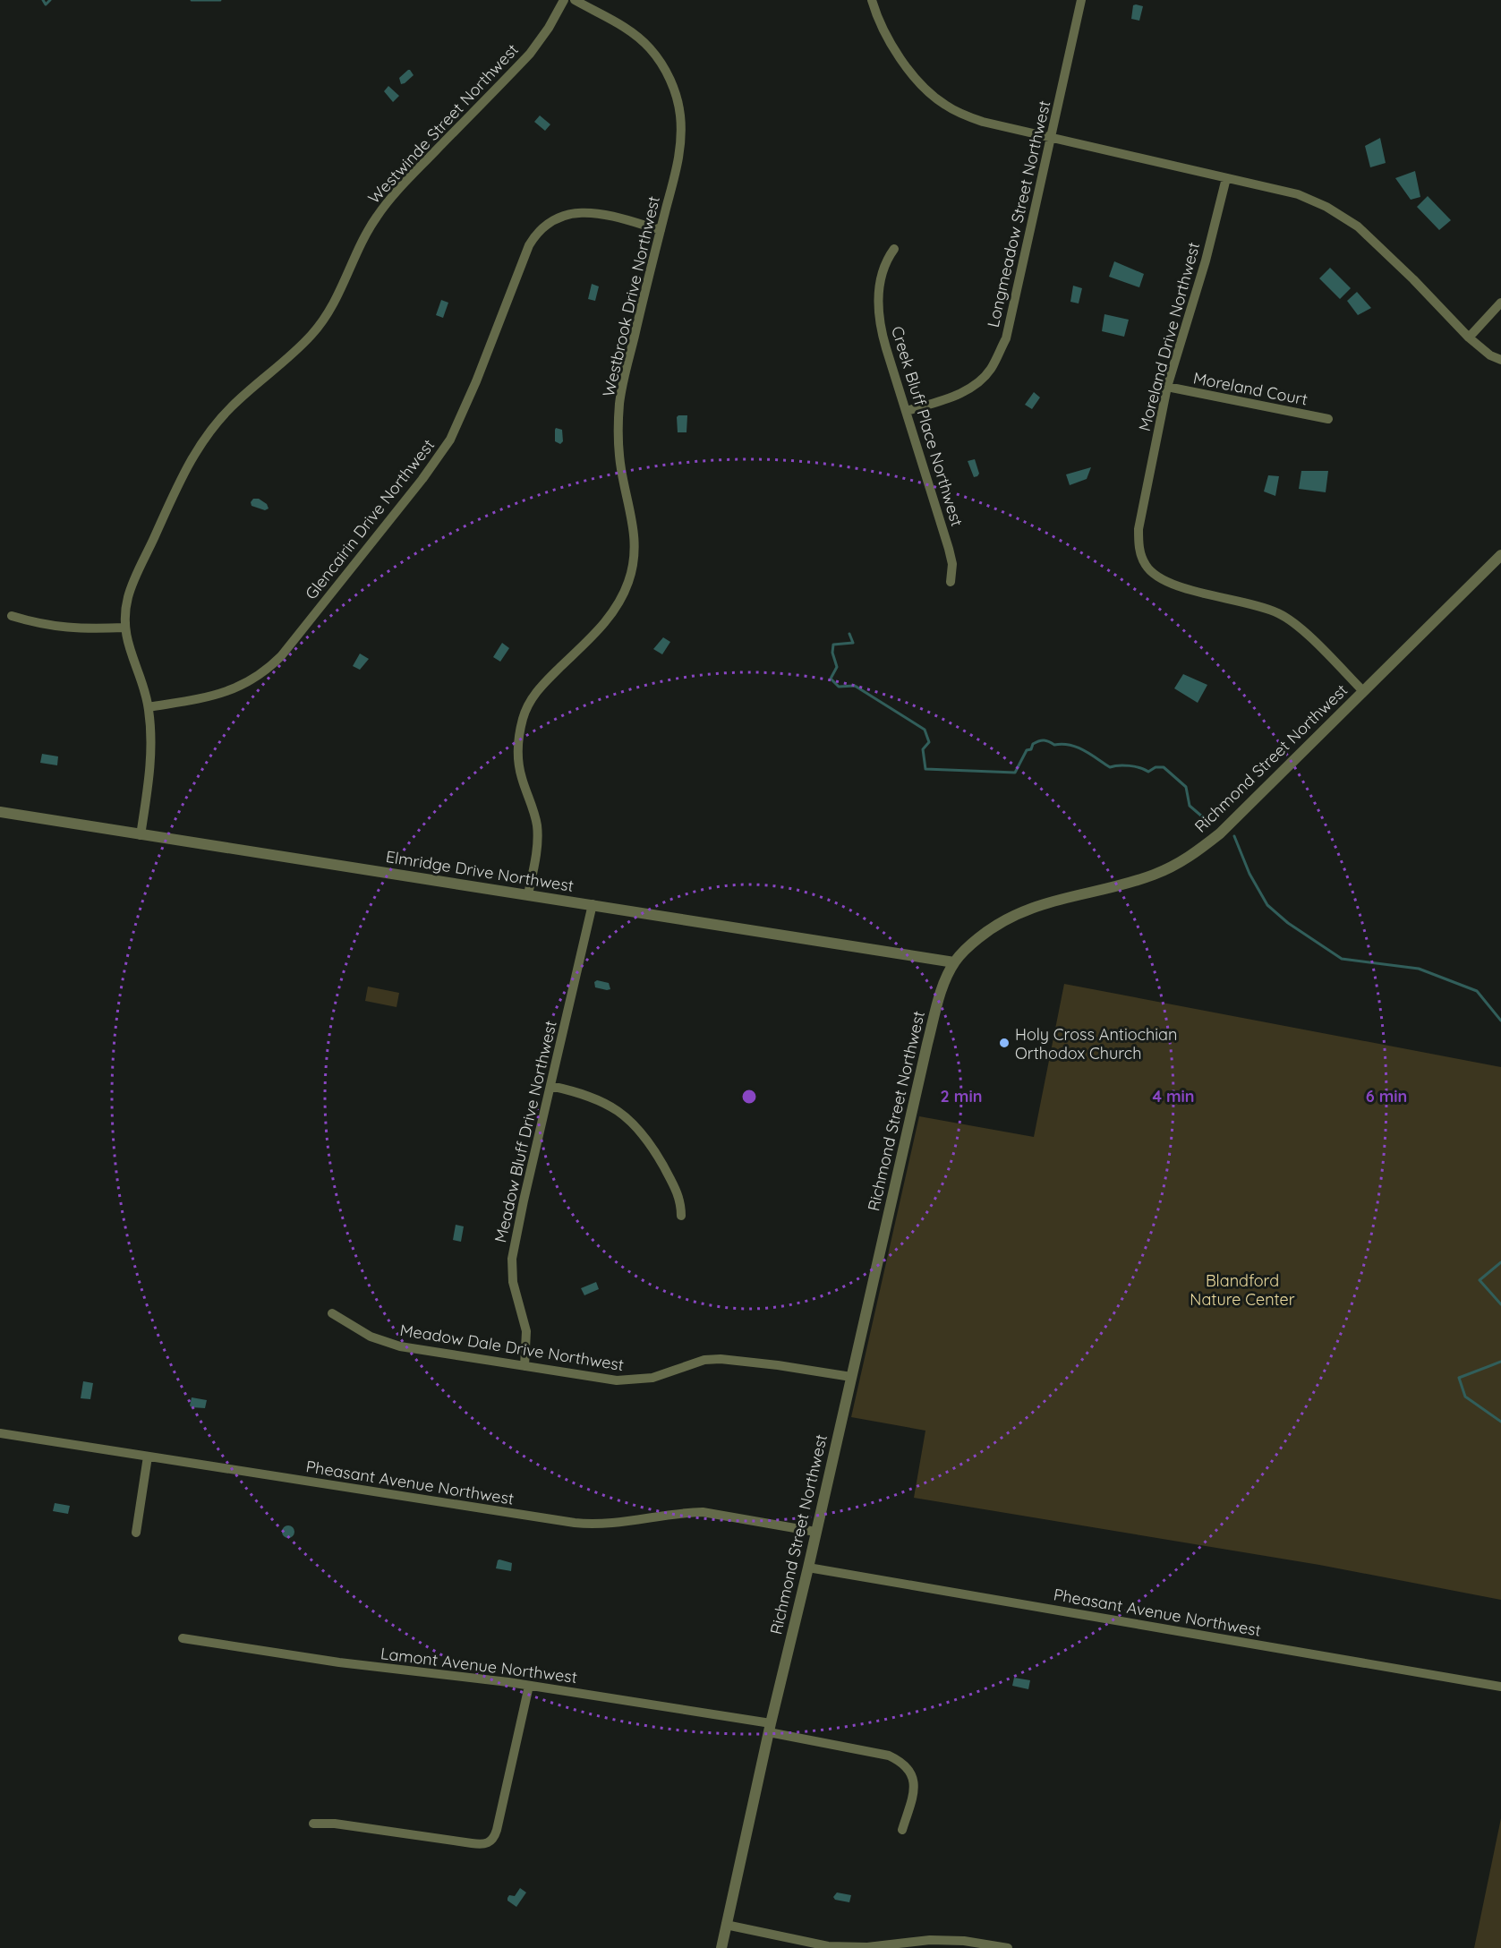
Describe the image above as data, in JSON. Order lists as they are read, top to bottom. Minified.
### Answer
{"streets":{"street":["Westwinde Street Northwest","Longmeadow Street Northwest","Westbrook Drive Northwest","Moreland Drive Northwest","Moreland Court","Creek Bluff Place Northwest","Glencairin Drive Northwest","Richmond Street Northwest","Elmridge Drive Northwest","Meadow Bluff Drive Northwest","Meadow Dale Drive Northwest","Pheasant Avenue Northwest","Lamont Avenue Northwest"]},"crossings":[["Westwinde Street Northwest","Glencairin Drive Northwest"],["Westwinde Street Northwest","Elmridge Drive Northwest"],["Longmeadow Street Northwest","Creek Bluff Place Northwest"],["Westbrook Drive Northwest","Glencairin Drive Northwest"],["Westbrook Drive Northwest","Elmridge Drive Northwest"],["Moreland Drive Northwest","Moreland Court"],["Moreland Drive Northwest","Richmond Street Northwest"],["Richmond Street Northwest","Elmridge Drive Northwest"],["Richmond Street Northwest","Meadow Dale Drive Northwest"],["Richmond Street Northwest","Pheasant Avenue Northwest"],["Richmond Street Northwest","Lamont Avenue Northwest"],["Elmridge Drive Northwest","Meadow Bluff Drive Northwest"],["Meadow Bluff Drive Northwest","Meadow Dale Drive Northwest"]],"parks":["Blandford Nature Center"],"places":["Holy Cross Antiochian Orthodox Church"],"rings":["2 min","4 min","6 min"]}
